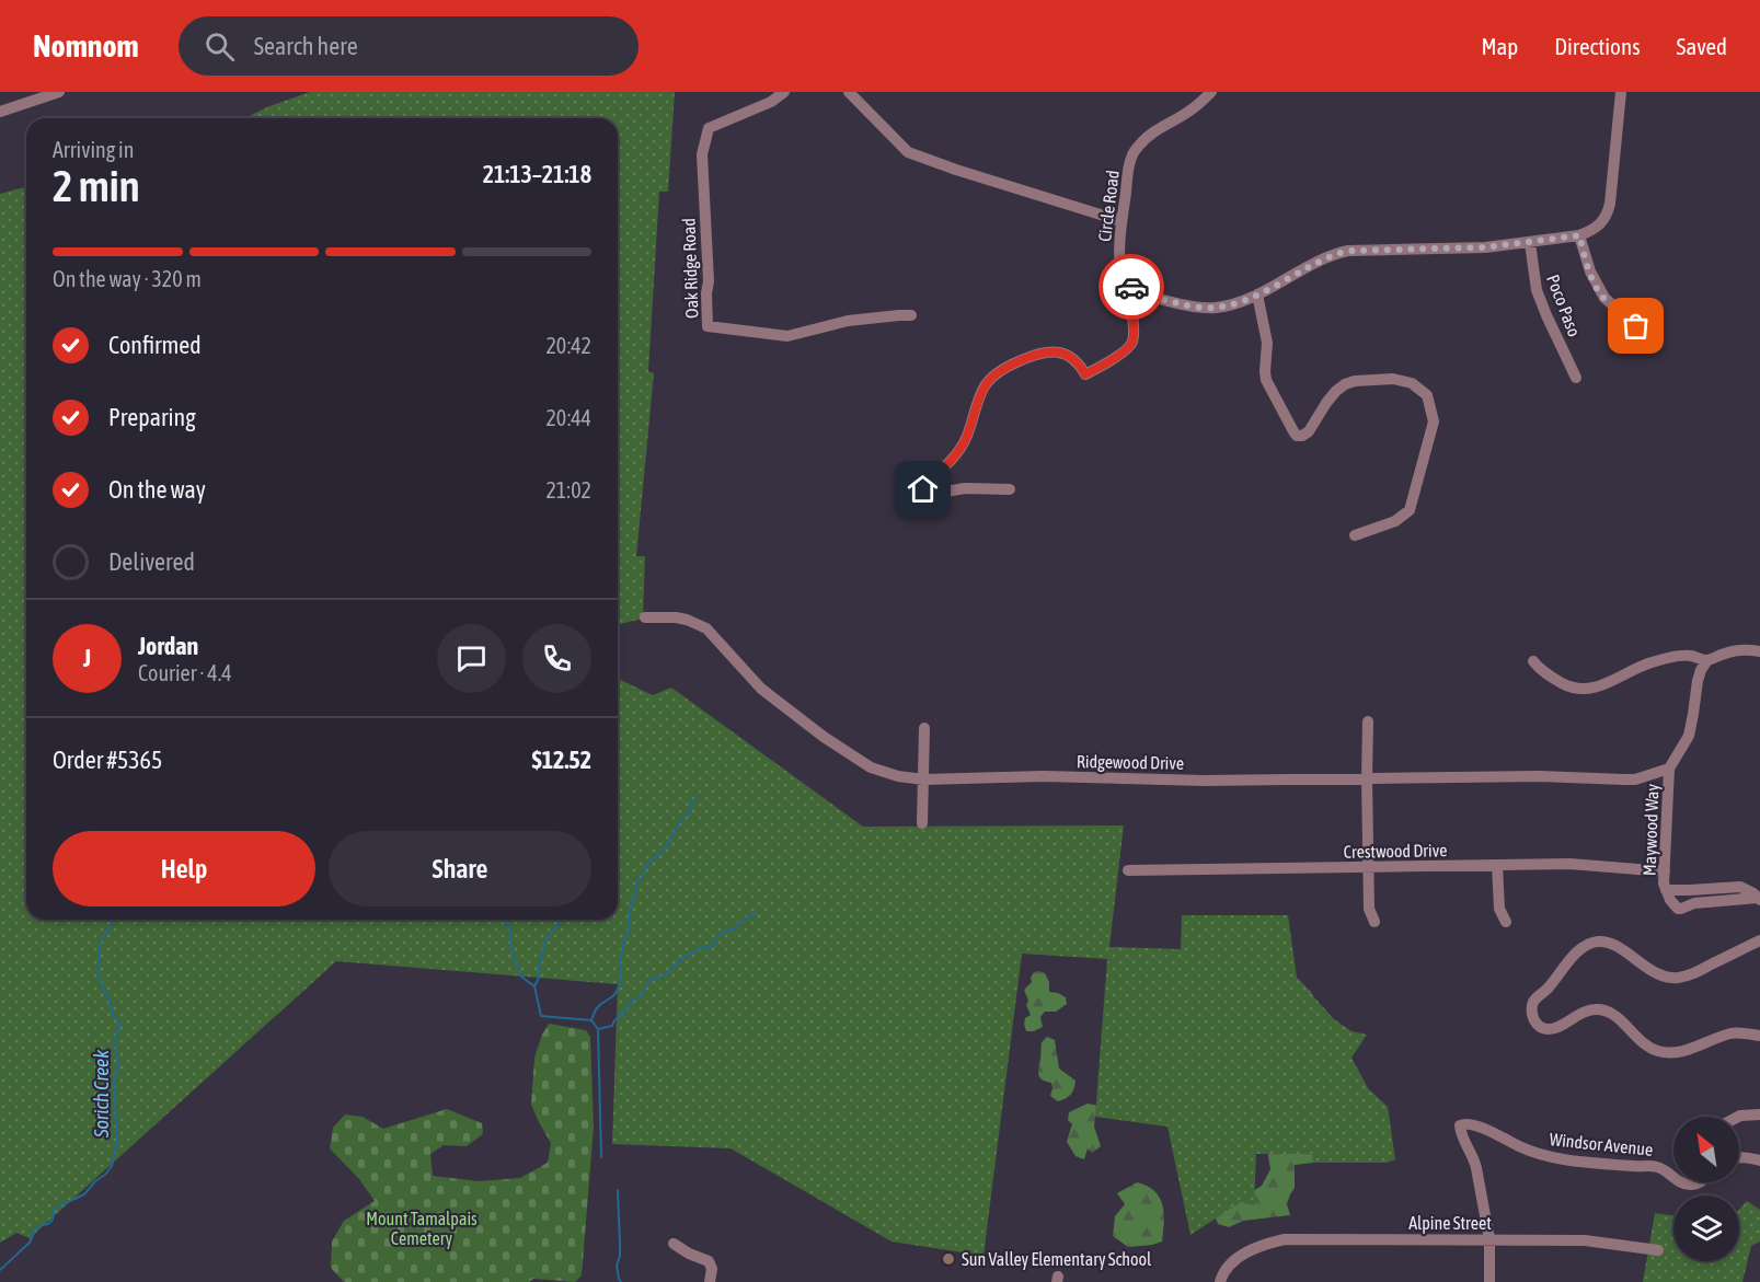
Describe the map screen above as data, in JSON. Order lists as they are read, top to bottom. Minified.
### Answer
{"streets":{"street":["Circle Road","Oak Ridge Road","Poco Paso","Ridgewood Drive","Maywood Way","Crestwood Drive","Windsor Avenue","Alpine Street"]},"crossings":[["Ridgewood Drive","Maywood Way"],["Maywood Way","Crestwood Drive"],["Windsor Avenue","Alpine Street"]],"water":["Sorich Creek"],"parks":["Mount Tamalpais Cemetery"],"places":["Sun Valley Elementary School"],"north":"top left","page":{"header":"Nomnom","search":"Search here","nav":["Map","Directions","Saved"],"heading":["2 min","Arriving in","21:13–21:18"],"panel":["Jordan","Courier · 4.4","Order #5365","$12.52"],"bar":"On the way · 320 m","list":[["Confirmed","20:42"],["Preparing","20:44"],["On the way","21:02"],"Delivered"],"round":"J","buttons":["Help","Share"]}}
